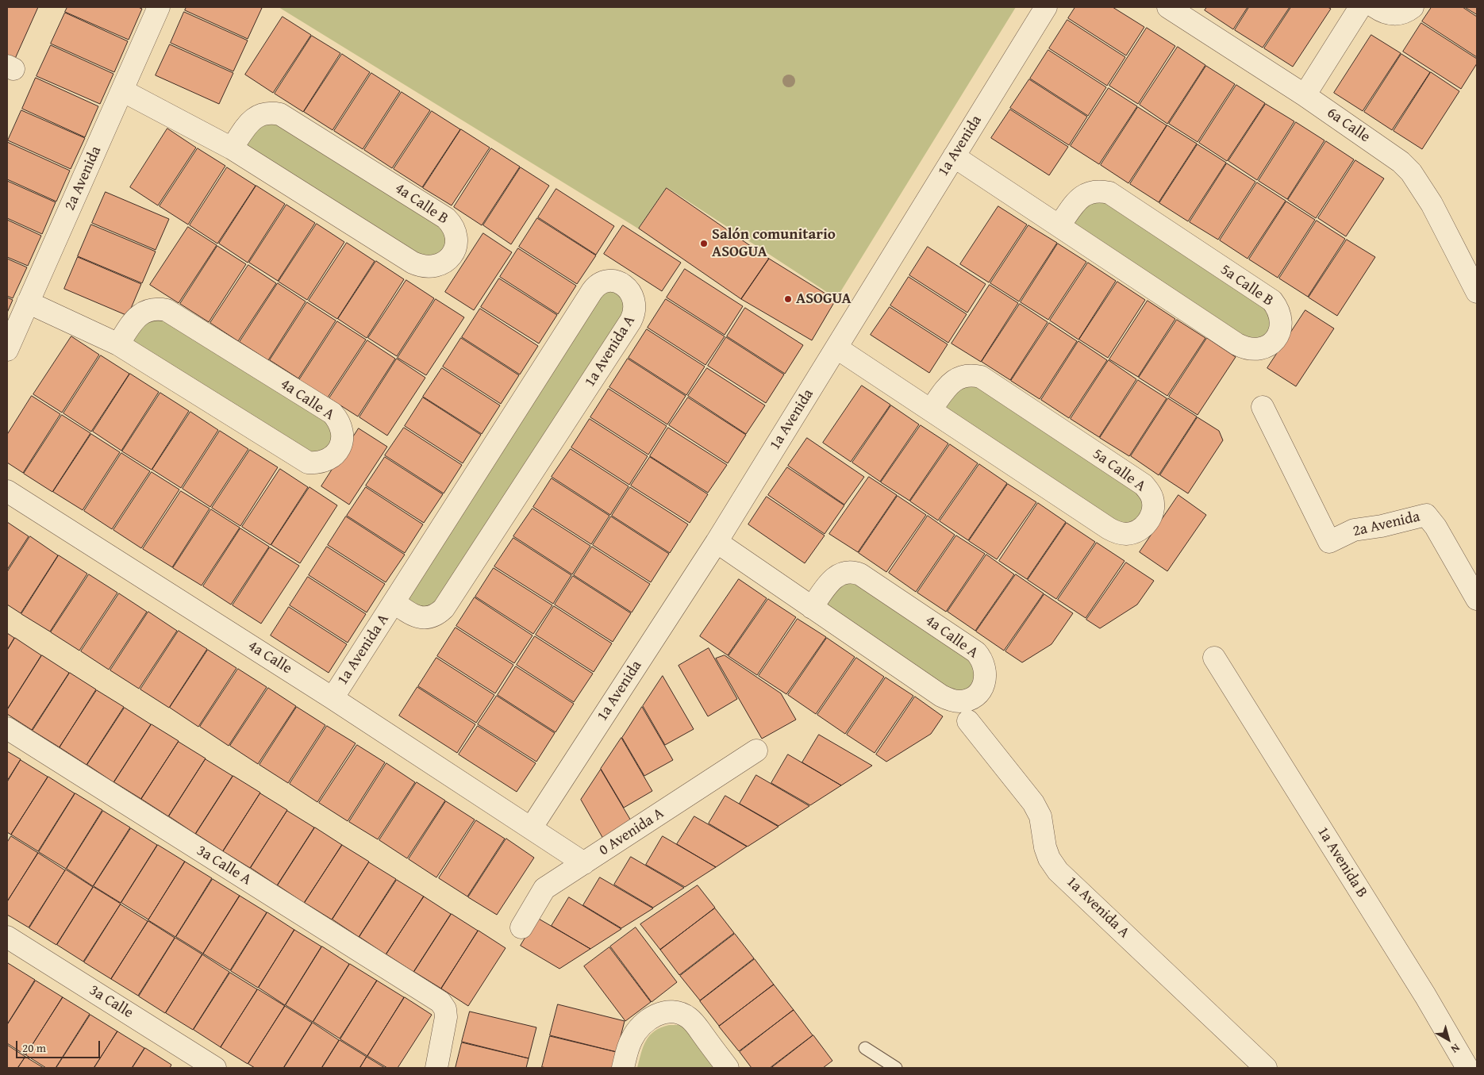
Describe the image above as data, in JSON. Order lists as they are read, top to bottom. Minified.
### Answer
{"streets":{"street":["6a Calle","1a Avenida","2a Avenida","4a Calle B","5a Calle B","1a Avenida A","4a Calle A","5a Calle A","4a Calle","0 Avenida A","1a Avenida B","3a Calle A","3a Calle"]},"crossings":[["1a Avenida","5a Calle B"],["1a Avenida","4a Calle A"],["1a Avenida","5a Calle A"],["1a Avenida","4a Calle"],["2a Avenida","4a Calle B"],["2a Avenida","4a Calle A"],["1a Avenida A","4a Calle"],["4a Calle","0 Avenida A"]],"places":["Salón comunitario ASOGUA","ASOGUA"],"scale_bar":"20 m","north":"bottom right"}
